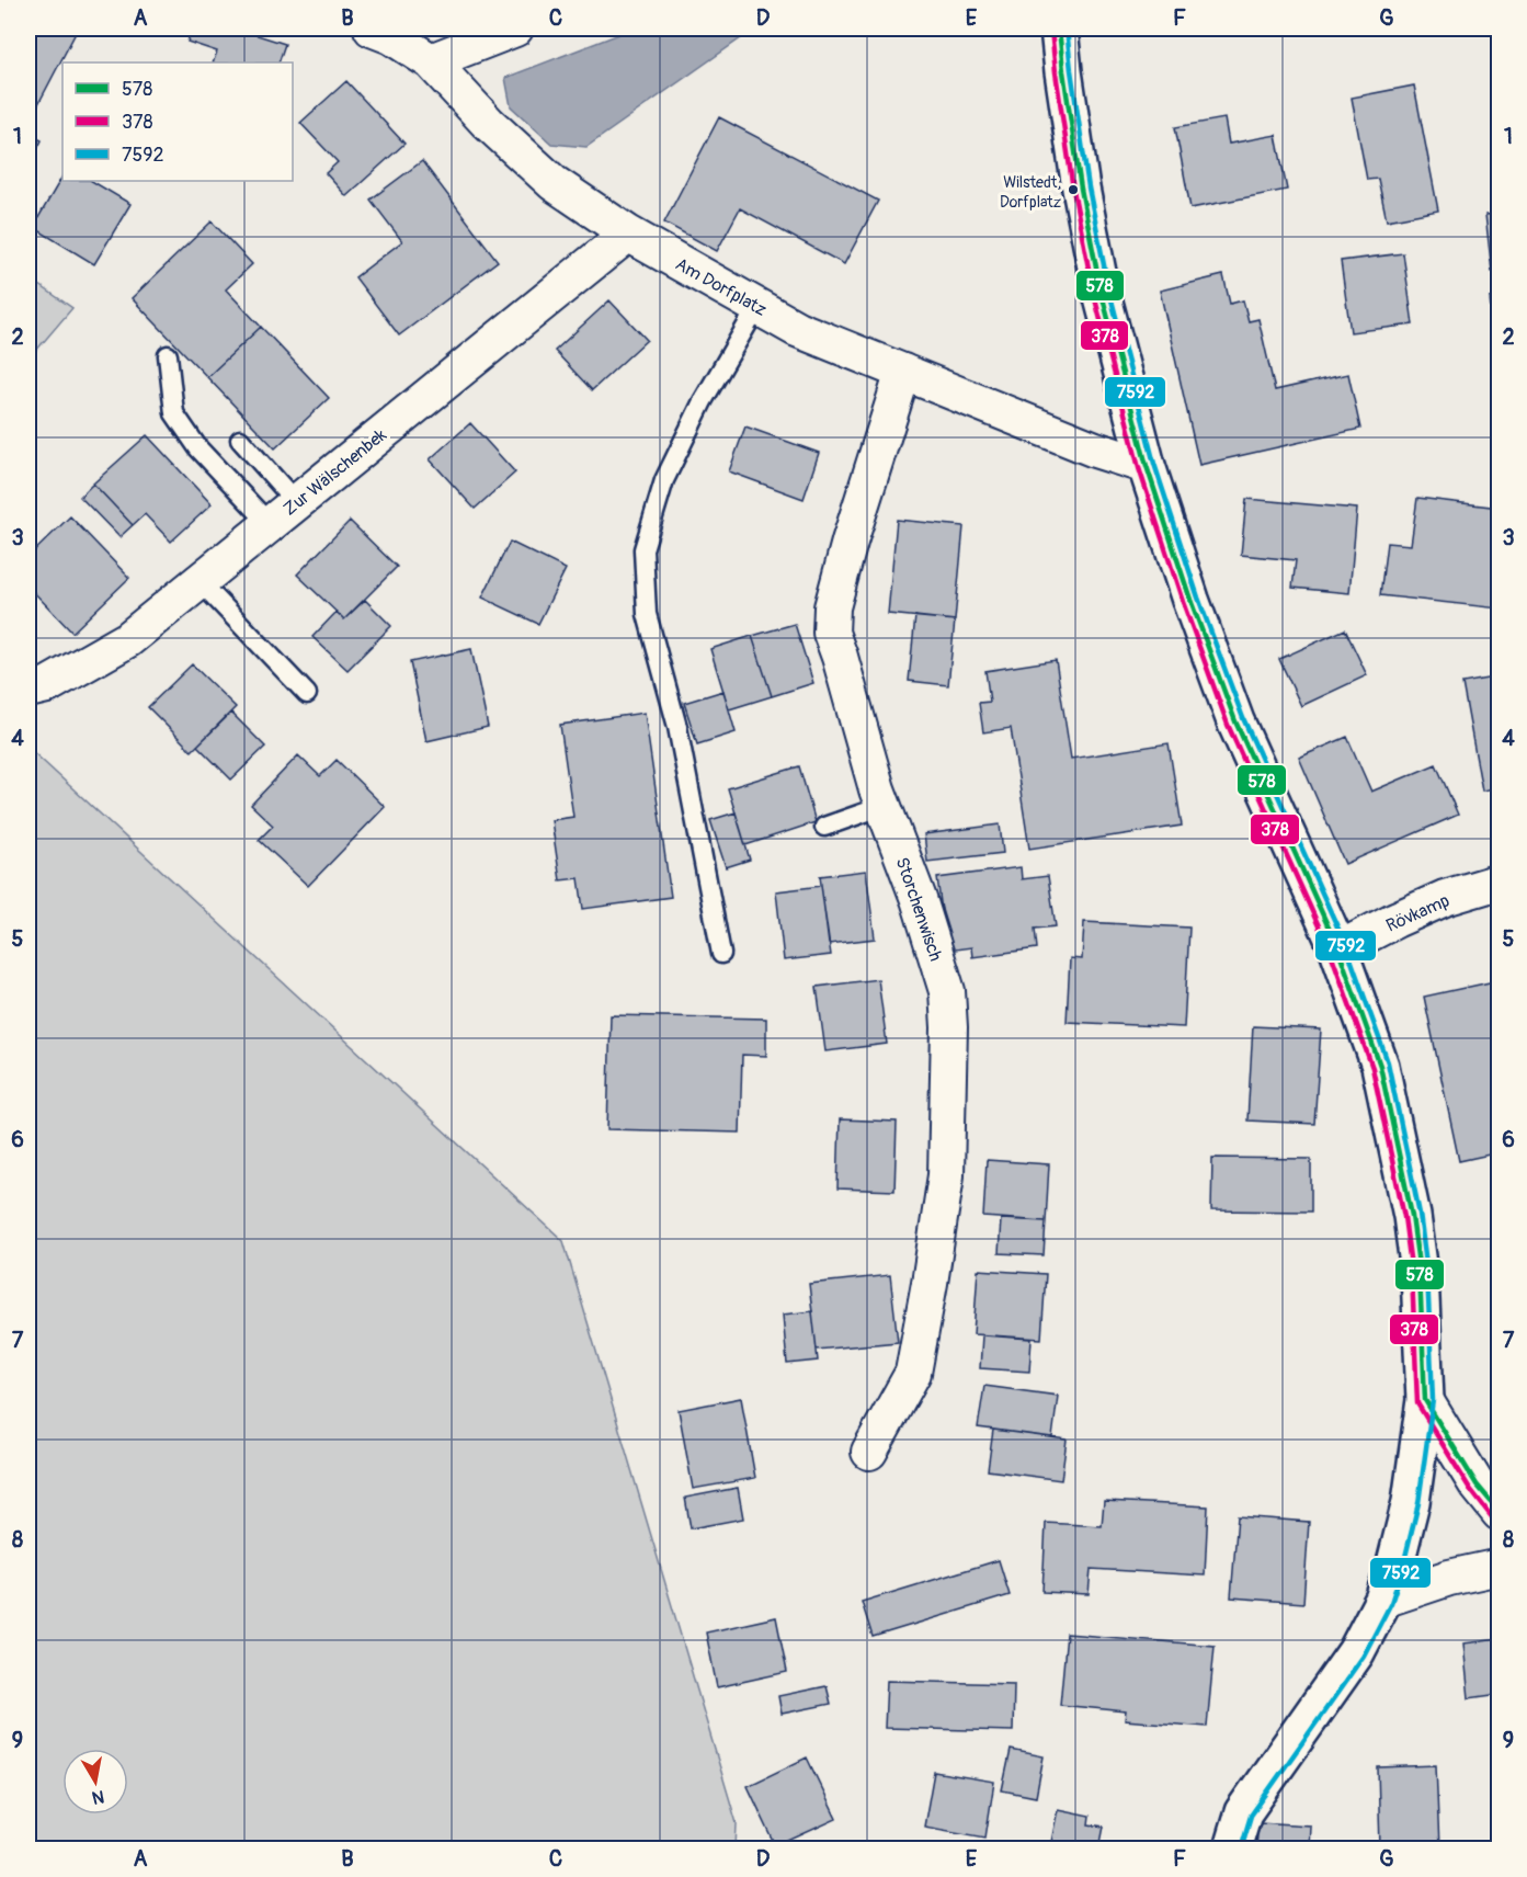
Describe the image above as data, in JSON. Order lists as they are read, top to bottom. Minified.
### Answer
{"streets":{"street":["Am Dorfplatz","Zur Wälschenbek","Storchenwisch","Rövkamp"]},"crossings":[["Am Dorfplatz","Zur Wälschenbek"],["Am Dorfplatz","Storchenwisch"]],"places":["Wilstedt, Dorfplatz"],"lines":["transit line 578","transit line 7592","transit line 378"],"legend":["578","378","7592"],"north":"bottom","grid":{"columns":["A","B","C","D","E","F","G"],"rows":["1","2","3","4","5","6","7","8","9"]}}
